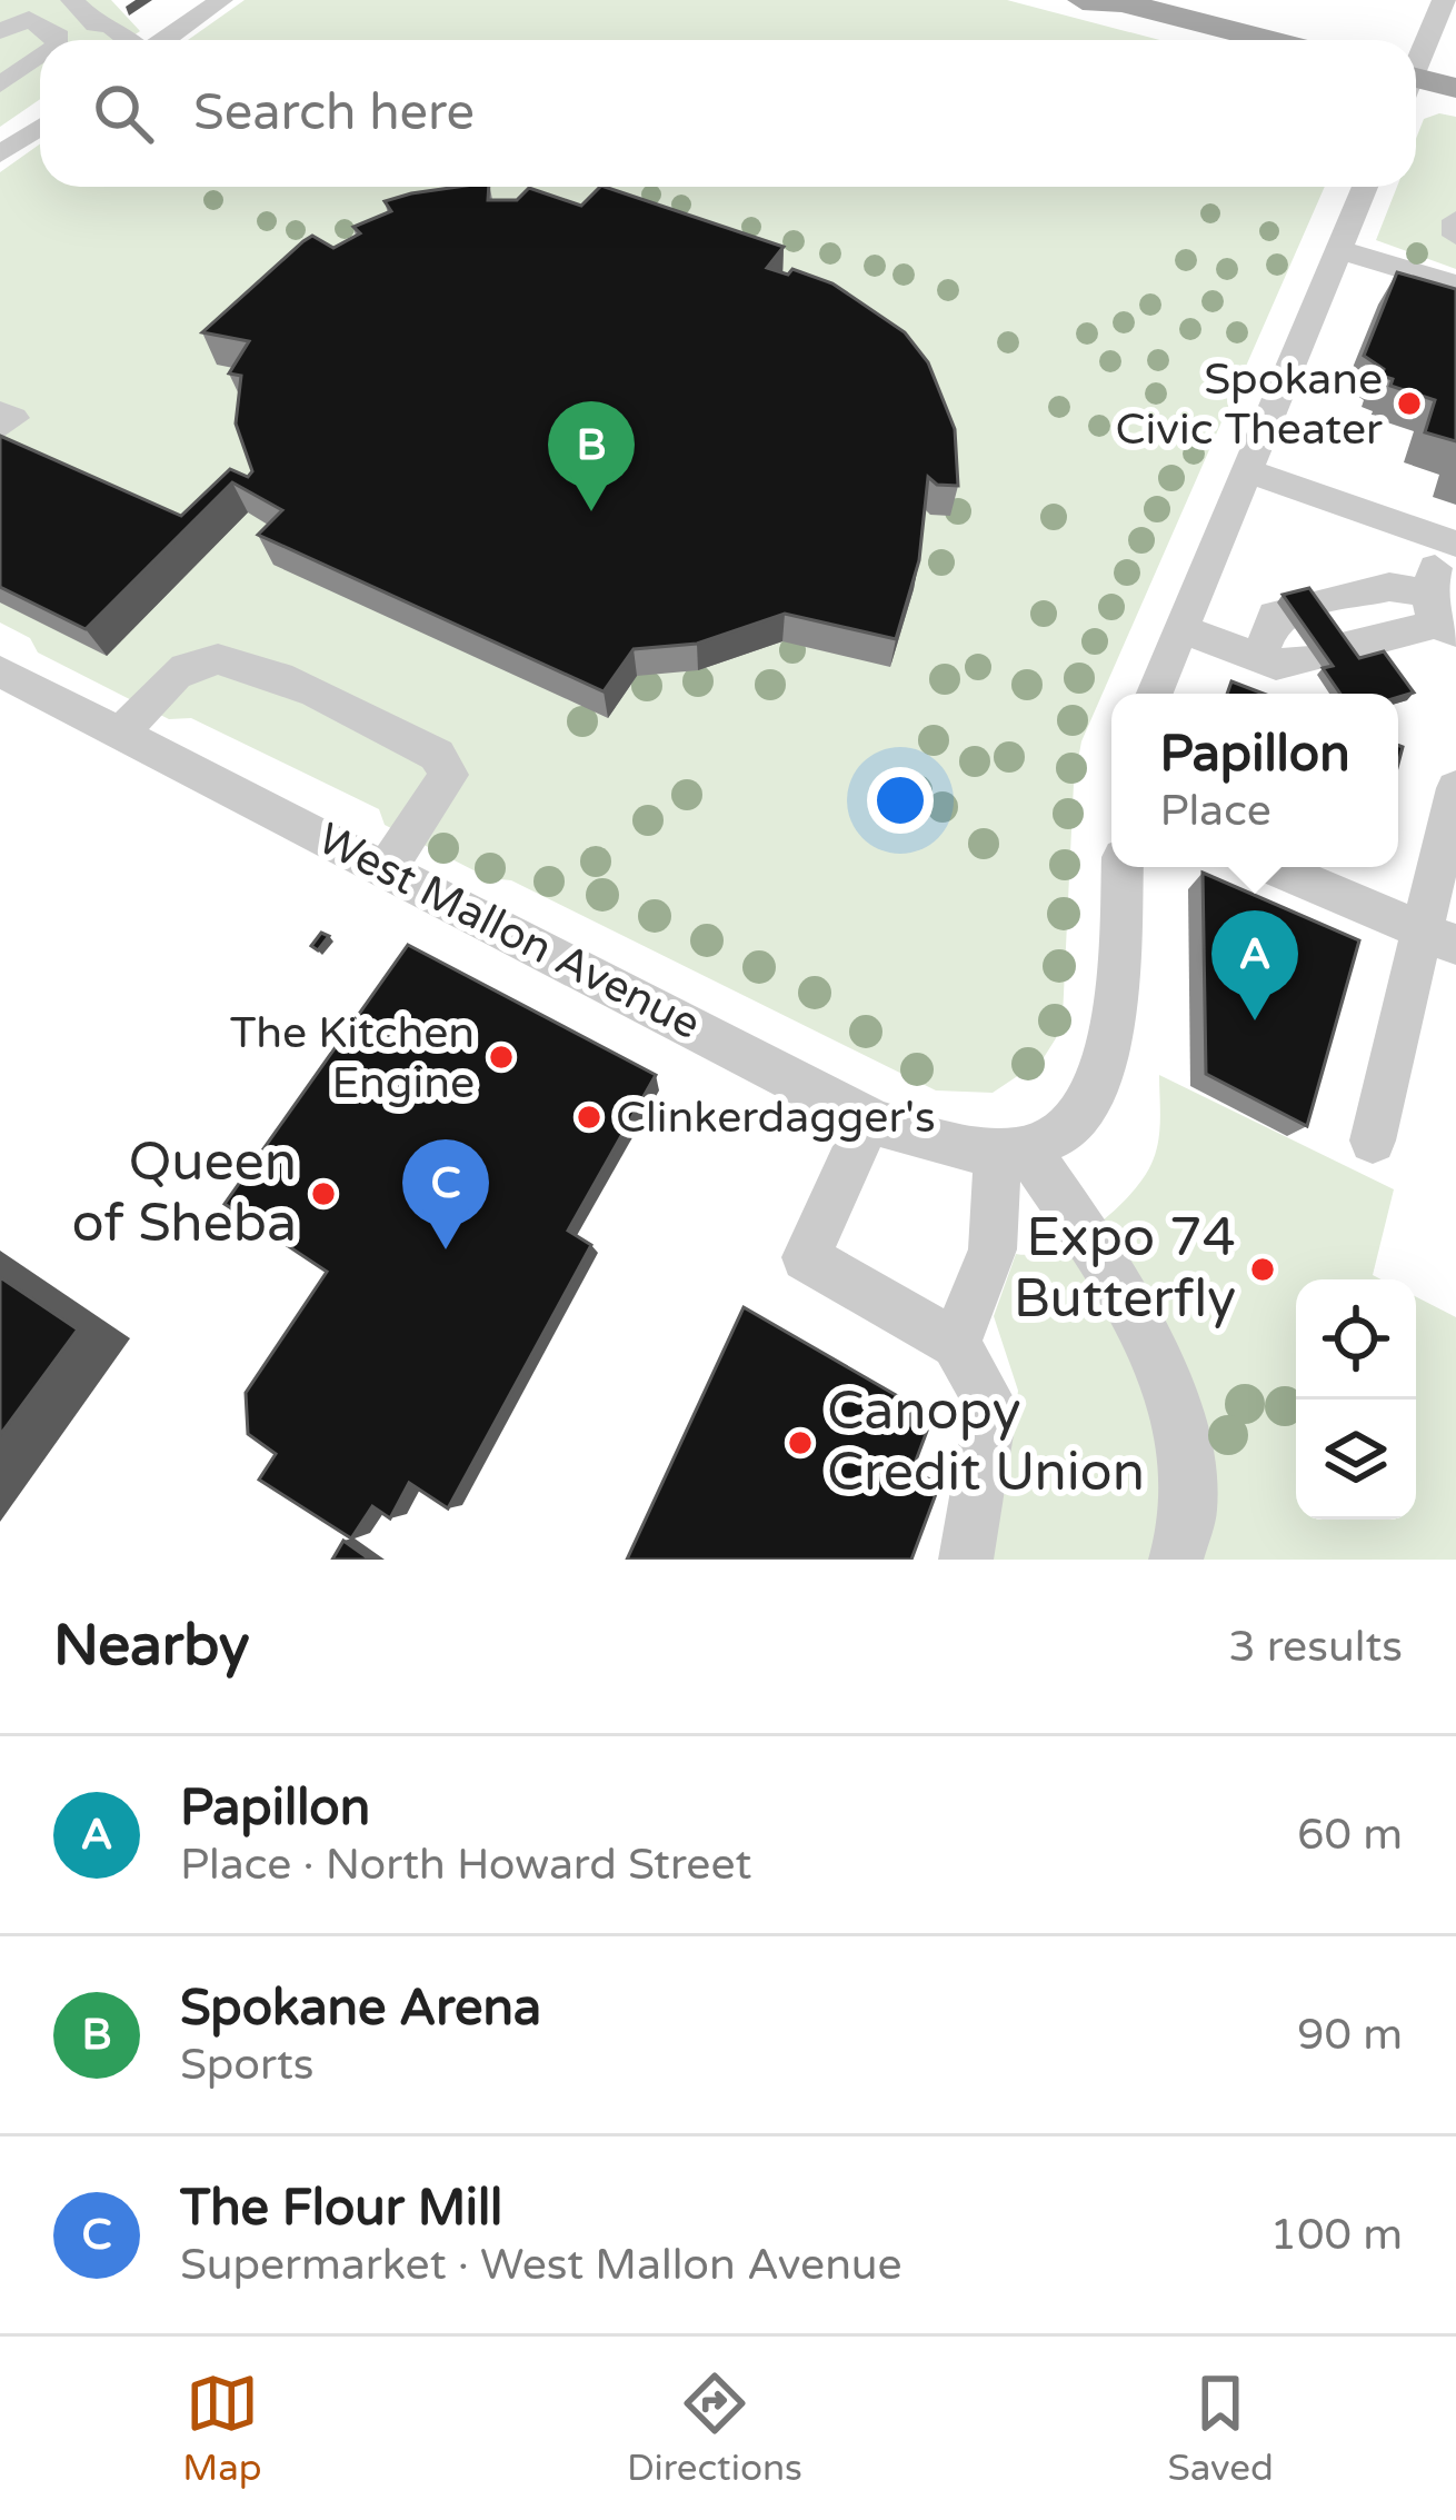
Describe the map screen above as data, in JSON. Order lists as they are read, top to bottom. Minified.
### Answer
{"streets":{"street":["West Mallon Avenue"]},"places":["Spokane Civic Theater","The Kitchen Engine","Clinkerdagger's","Queen of Sheba","Expo 74 Butterfly","Canopy Credit Union"],"page":{"search":"Search here","pins":["B","A","C"],"popup":["Papillon","Place"],"heading":["Nearby","3 results"],"list":[{"mark":"A","name":"Papillon","note":"Place · North Howard Street","value":"60 m"},{"mark":"B","name":"Spokane Arena","note":"Sports","value":"90 m"},{"mark":"C","name":"The Flour Mill","note":"Supermarket · West Mallon Avenue","value":"100 m"}],"nav":["Map","Directions","Saved"]}}
